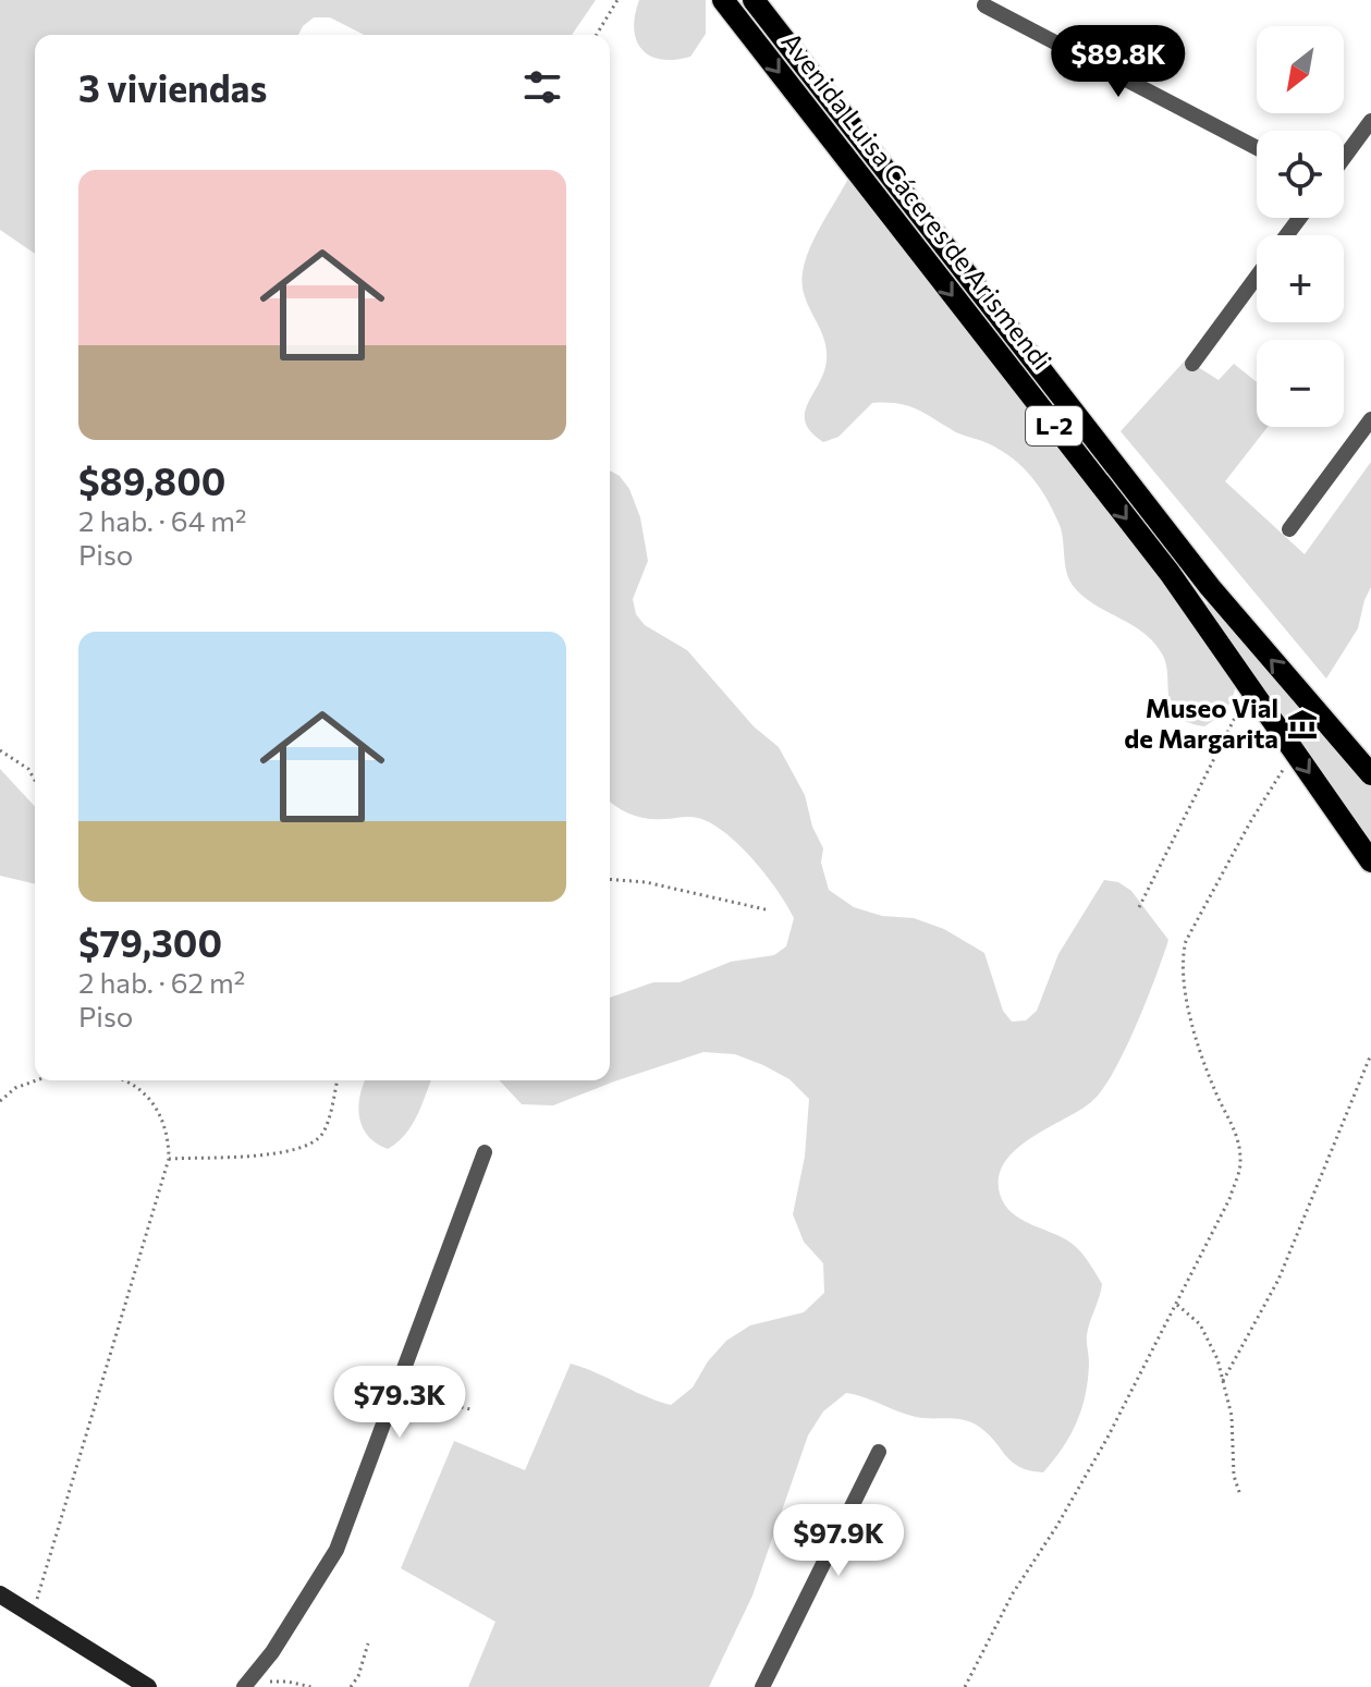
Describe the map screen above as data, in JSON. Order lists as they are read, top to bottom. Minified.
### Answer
{"streets":{"main road":["Avenida Luisa Cáceres de Arismendi","L-2"]},"places":{"museum":["Museo Vial de Margarita"]},"north":"bottom left","page":{"price":["$89.8K","$79.3K","$97.9K"],"map_buttons":["+","−"],"heading":"3 viviendas","list":[{"name":"$89,800","note":"2 hab. · 64 m² · Piso"},{"name":"$79,300","note":"2 hab. · 62 m² · Piso"}]}}
